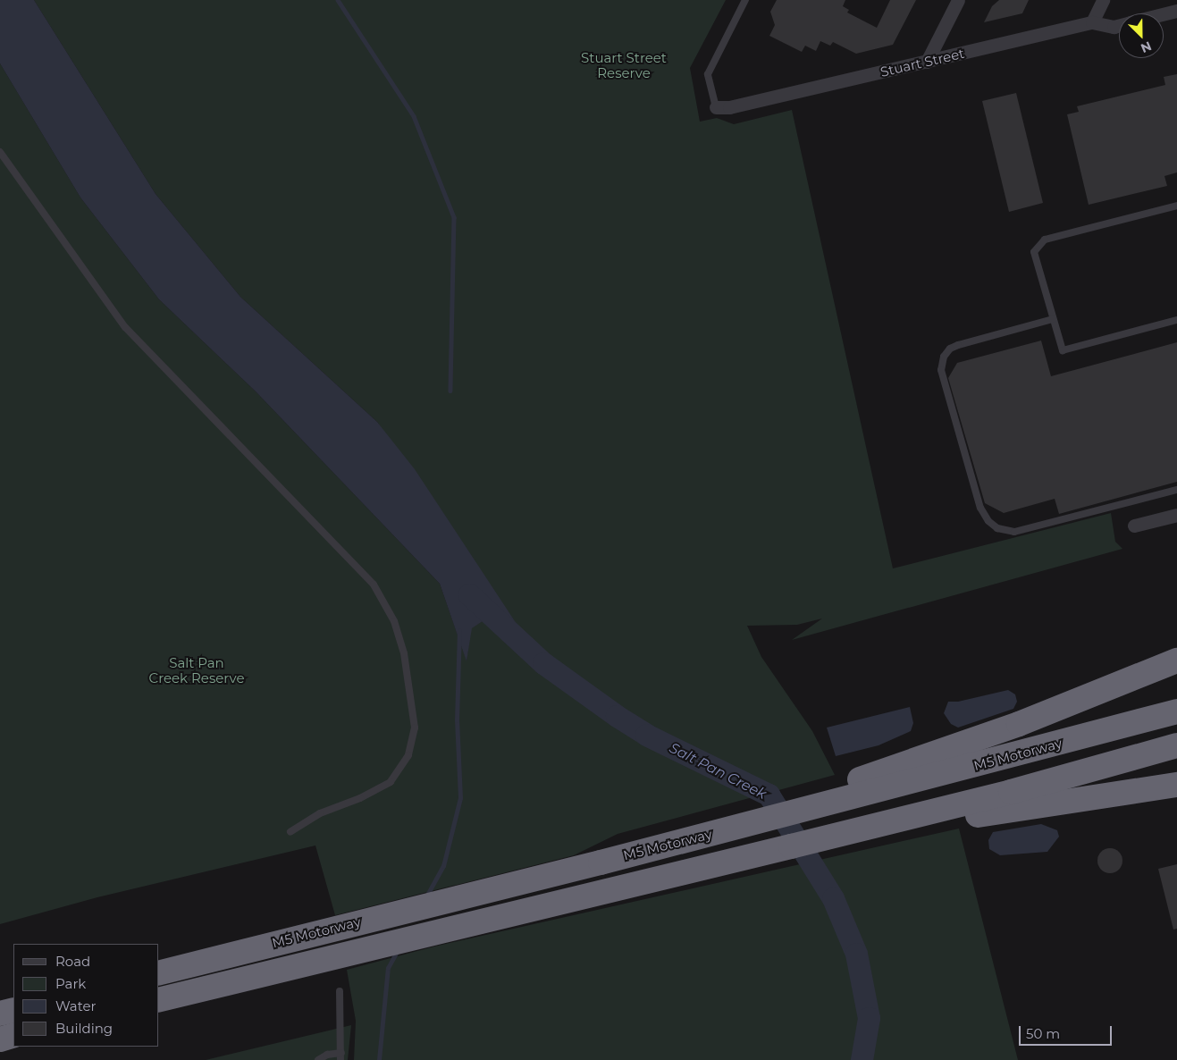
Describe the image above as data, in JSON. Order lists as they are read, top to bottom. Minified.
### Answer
{"streets":{"highway":["M5 Motorway"],"street":["Stuart Street"]},"water":["Salt Pan Creek"],"parks":["Stuart Street Reserve","Salt Pan Creek Reserve"],"legend":["Road","Park","Water","Building"],"scale_bar":"50 m","north":"bottom right"}
